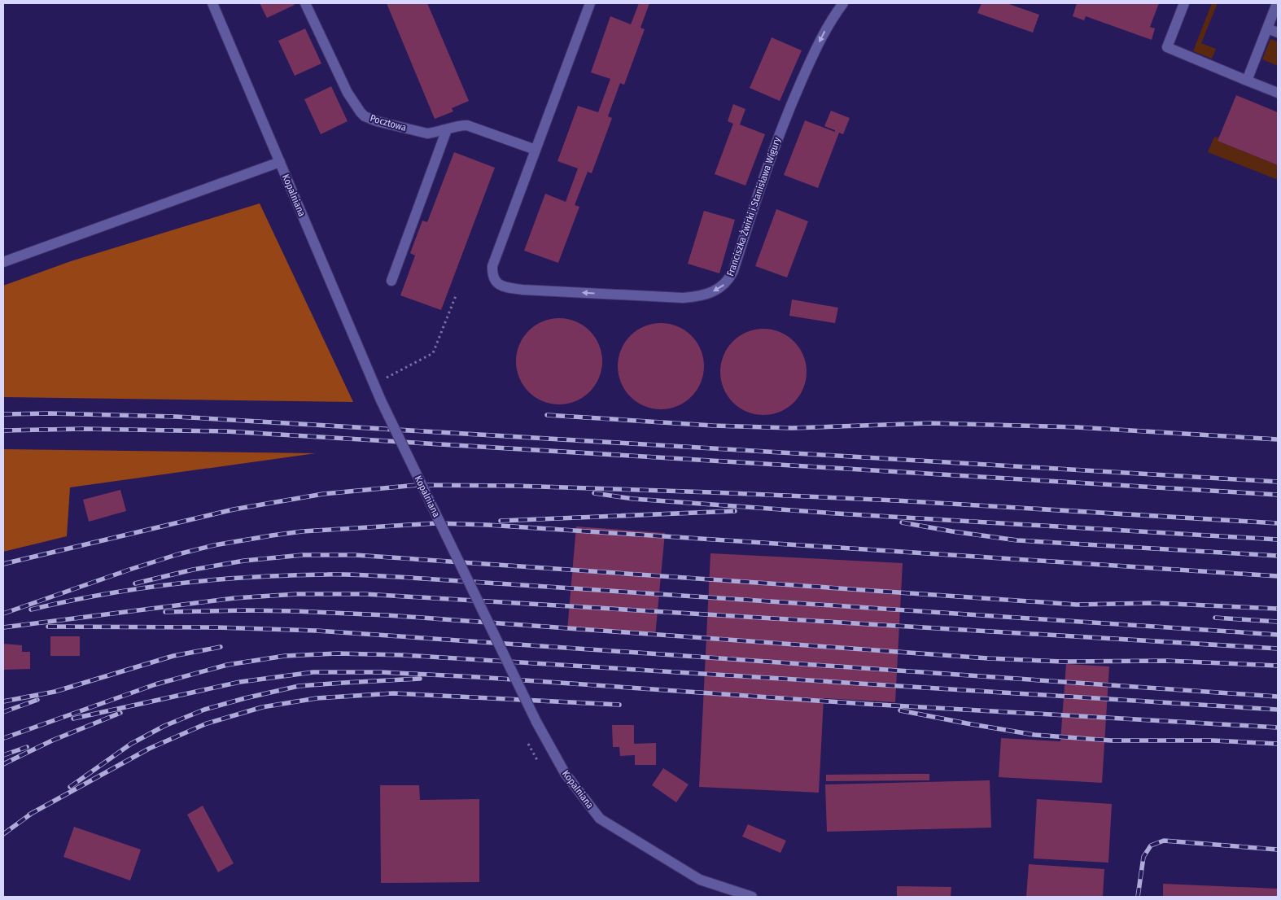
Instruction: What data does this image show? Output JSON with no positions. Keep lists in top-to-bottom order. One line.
{"streets":{"street":["Pocztowa","Kopalniana","Franciszka Żwirki i Stanisława Wigury"]},"crossings":[["Pocztowa","Franciszka Żwirki i Stanisława Wigury"]]}
